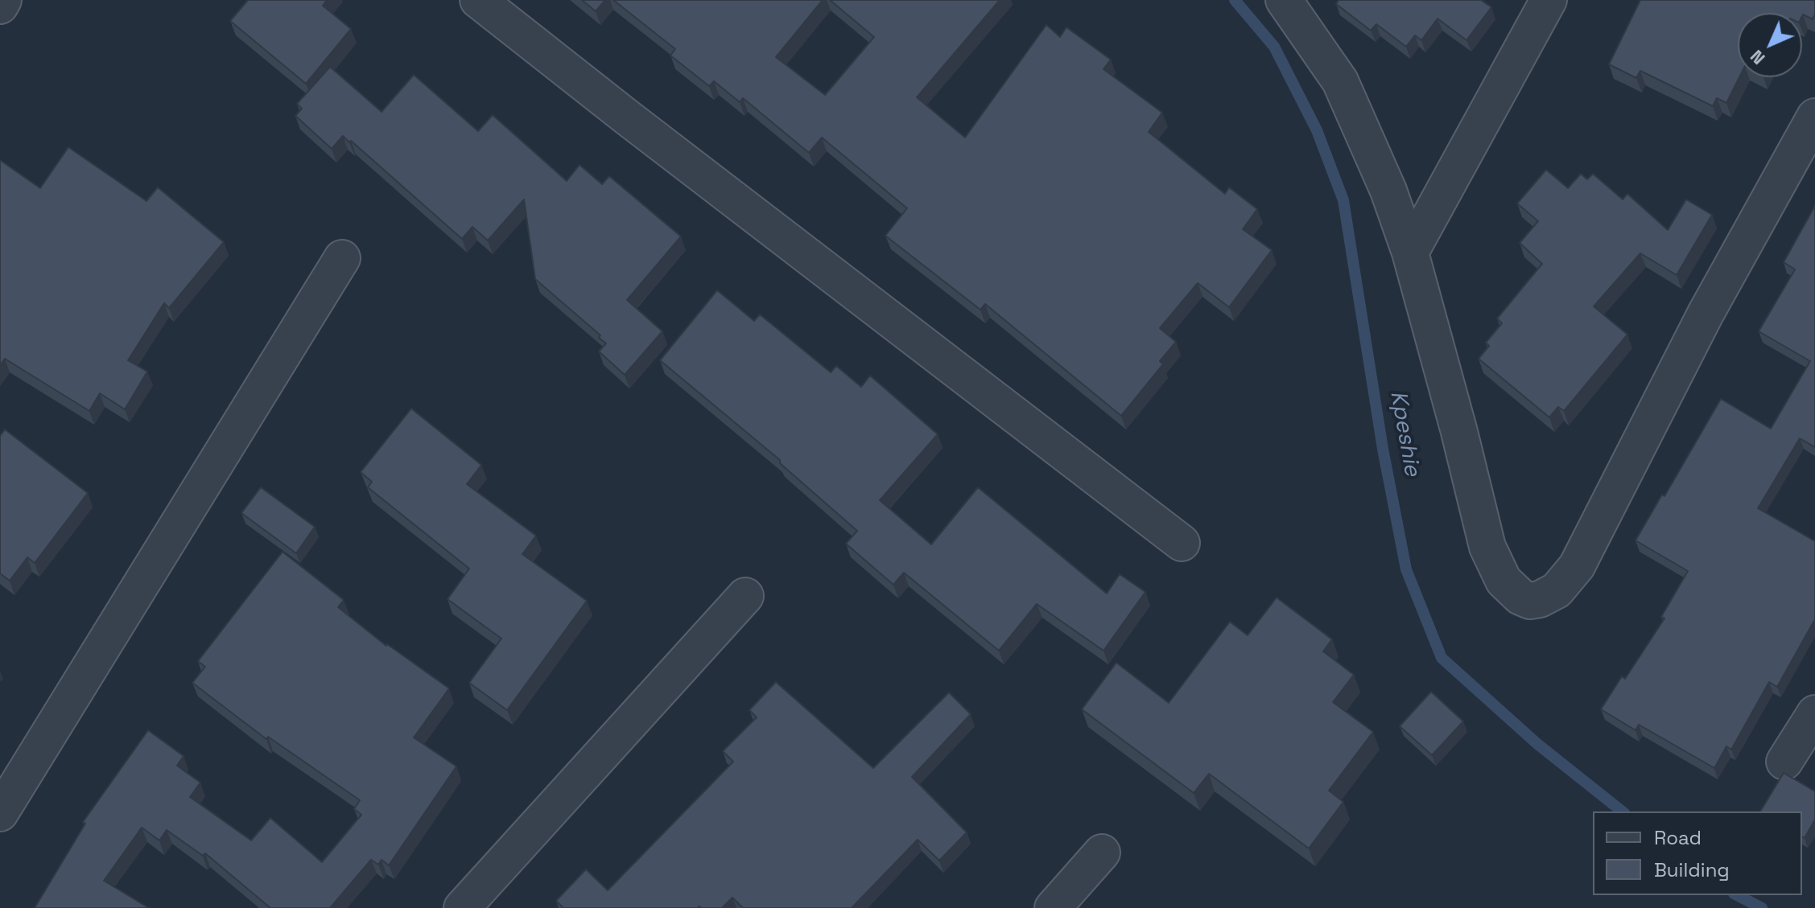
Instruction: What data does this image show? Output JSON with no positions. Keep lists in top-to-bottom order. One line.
{"water":["Kpeshie"],"legend":["Road","Building"],"north":"bottom left"}
